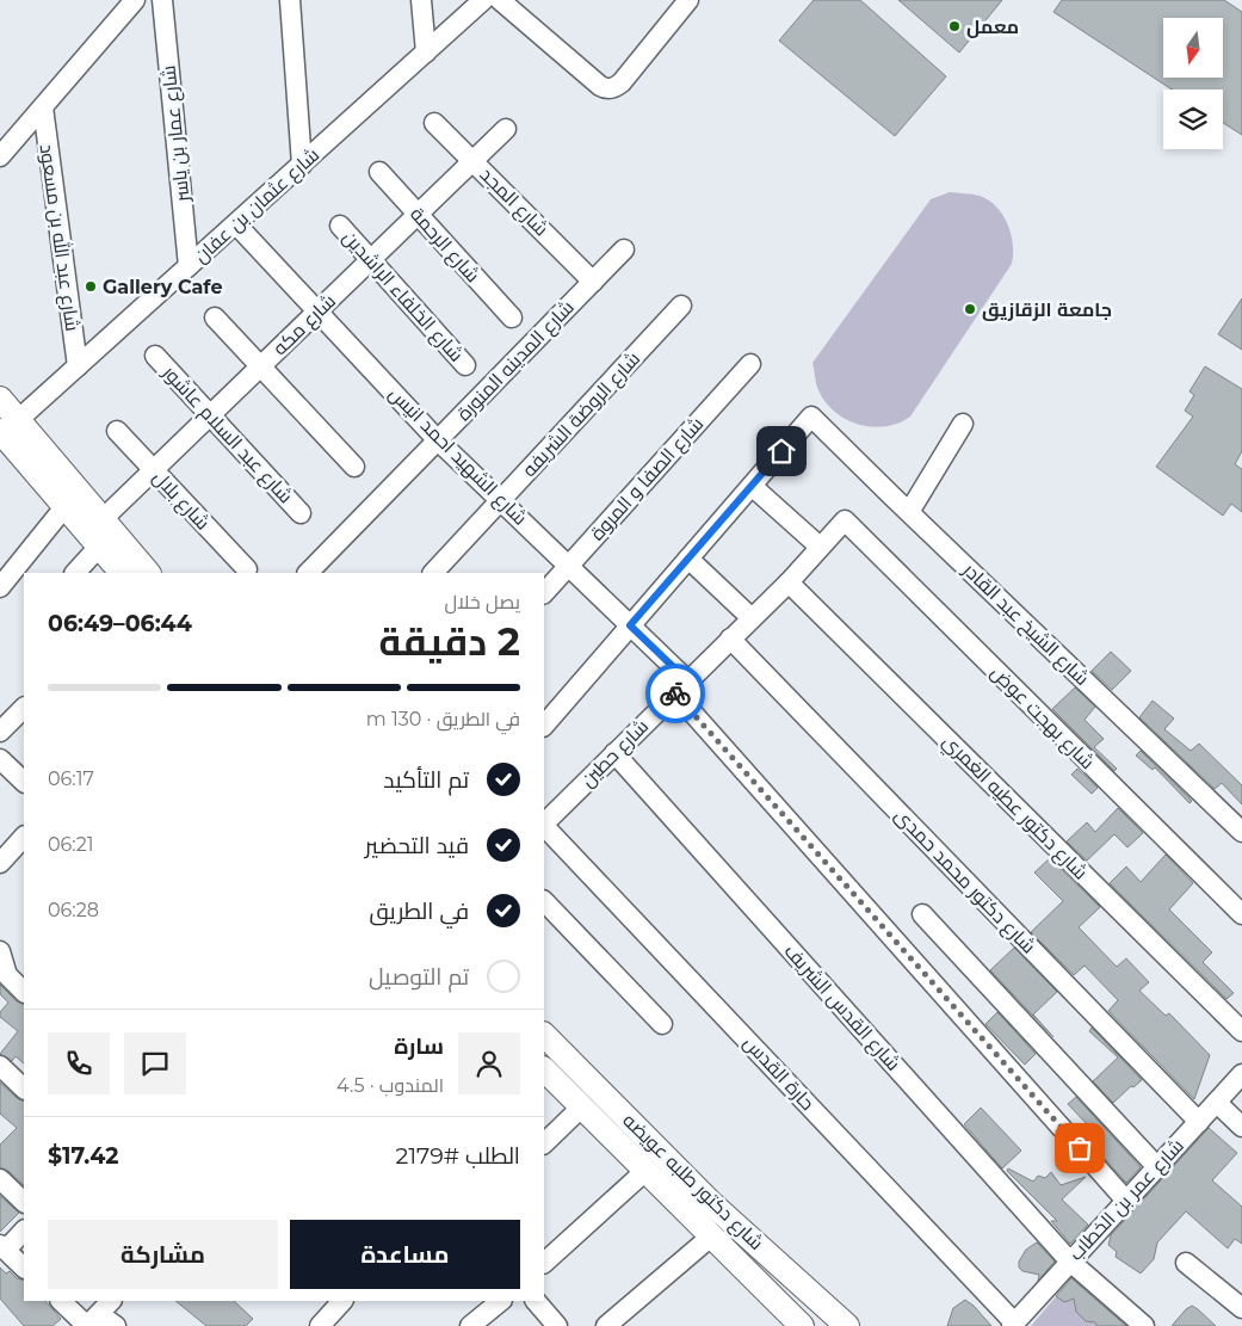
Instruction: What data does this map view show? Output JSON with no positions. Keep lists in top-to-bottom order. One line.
{"streets":{"street":["شارع عمار بن ياسر","شارع المجد","شارع عثمان بن عفان","شارع عبد الله بن مسعود","شارع الرحمة","شارع الخلفاء الراشدين","شارع مكه","شارع المدينه المنورة","شارع الروضة الشريفه","شارع عبد السلام عاشور","شارع الشهيد احمد انيس","شارع الصفا و المروة","شارع بلال","شارع الشيخ عبد القادر","شارع بهجت عوض","شارع حطين","شارع دكتور عطيه الغمري","شارع دكتور محمد حمدى","شارع القدس الشريف","حارة القدس","شارع دكتور طلبه عويضه","شارع عمر بن الخطاب"]},"crossings":[["شارع عمار بن ياسر","شارع عثمان بن عفان"],["شارع المجد","شارع مكه"],["شارع المجد","شارع المدينه المنورة"],["شارع عثمان بن عفان","شارع عبد الله بن مسعود"],["شارع عثمان بن عفان","شارع الشهيد احمد انيس"],["شارع الرحمة","شارع مكه"],["شارع الخلفاء الراشدين","شارع مكه"],["شارع مكه","شارع عبد السلام عاشور"],["شارع مكه","شارع الشهيد احمد انيس"],["شارع مكه","شارع بلال"],["شارع المدينه المنورة","شارع الشهيد احمد انيس"],["شارع الروضة الشريفه","شارع الشهيد احمد انيس"],["شارع الشهيد احمد انيس","شارع الصفا و المروة"],["شارع الشهيد احمد انيس","شارع حطين"],["شارع الشهيد احمد انيس","شارع عمر بن الخطاب"],["شارع بهجت عوض","شارع حطين"],["شارع حطين","شارع دكتور عطيه الغمري"],["شارع حطين","شارع دكتور محمد حمدى"],["شارع حطين","شارع القدس الشريف"],["شارع دكتور محمد حمدى","شارع عمر بن الخطاب"],["شارع القدس الشريف","شارع عمر بن الخطاب"],["حارة القدس","شارع عمر بن الخطاب"]],"places":["معمل","Gallery Cafe","جامعة الزقازيق"],"north":"bottom","page":{"heading":["2 دقيقة","يصل خلال","06:44–06:49"],"panel":["سارة","المندوب · 4.5","الطلب #2179","$17.42"],"bar":"في الطريق · 130 m","list":[["تم التأكيد","06:17"],["قيد التحضير","06:21"],["في الطريق","06:28"],"تم التوصيل"],"buttons":["مساعدة","مشاركة"]}}
